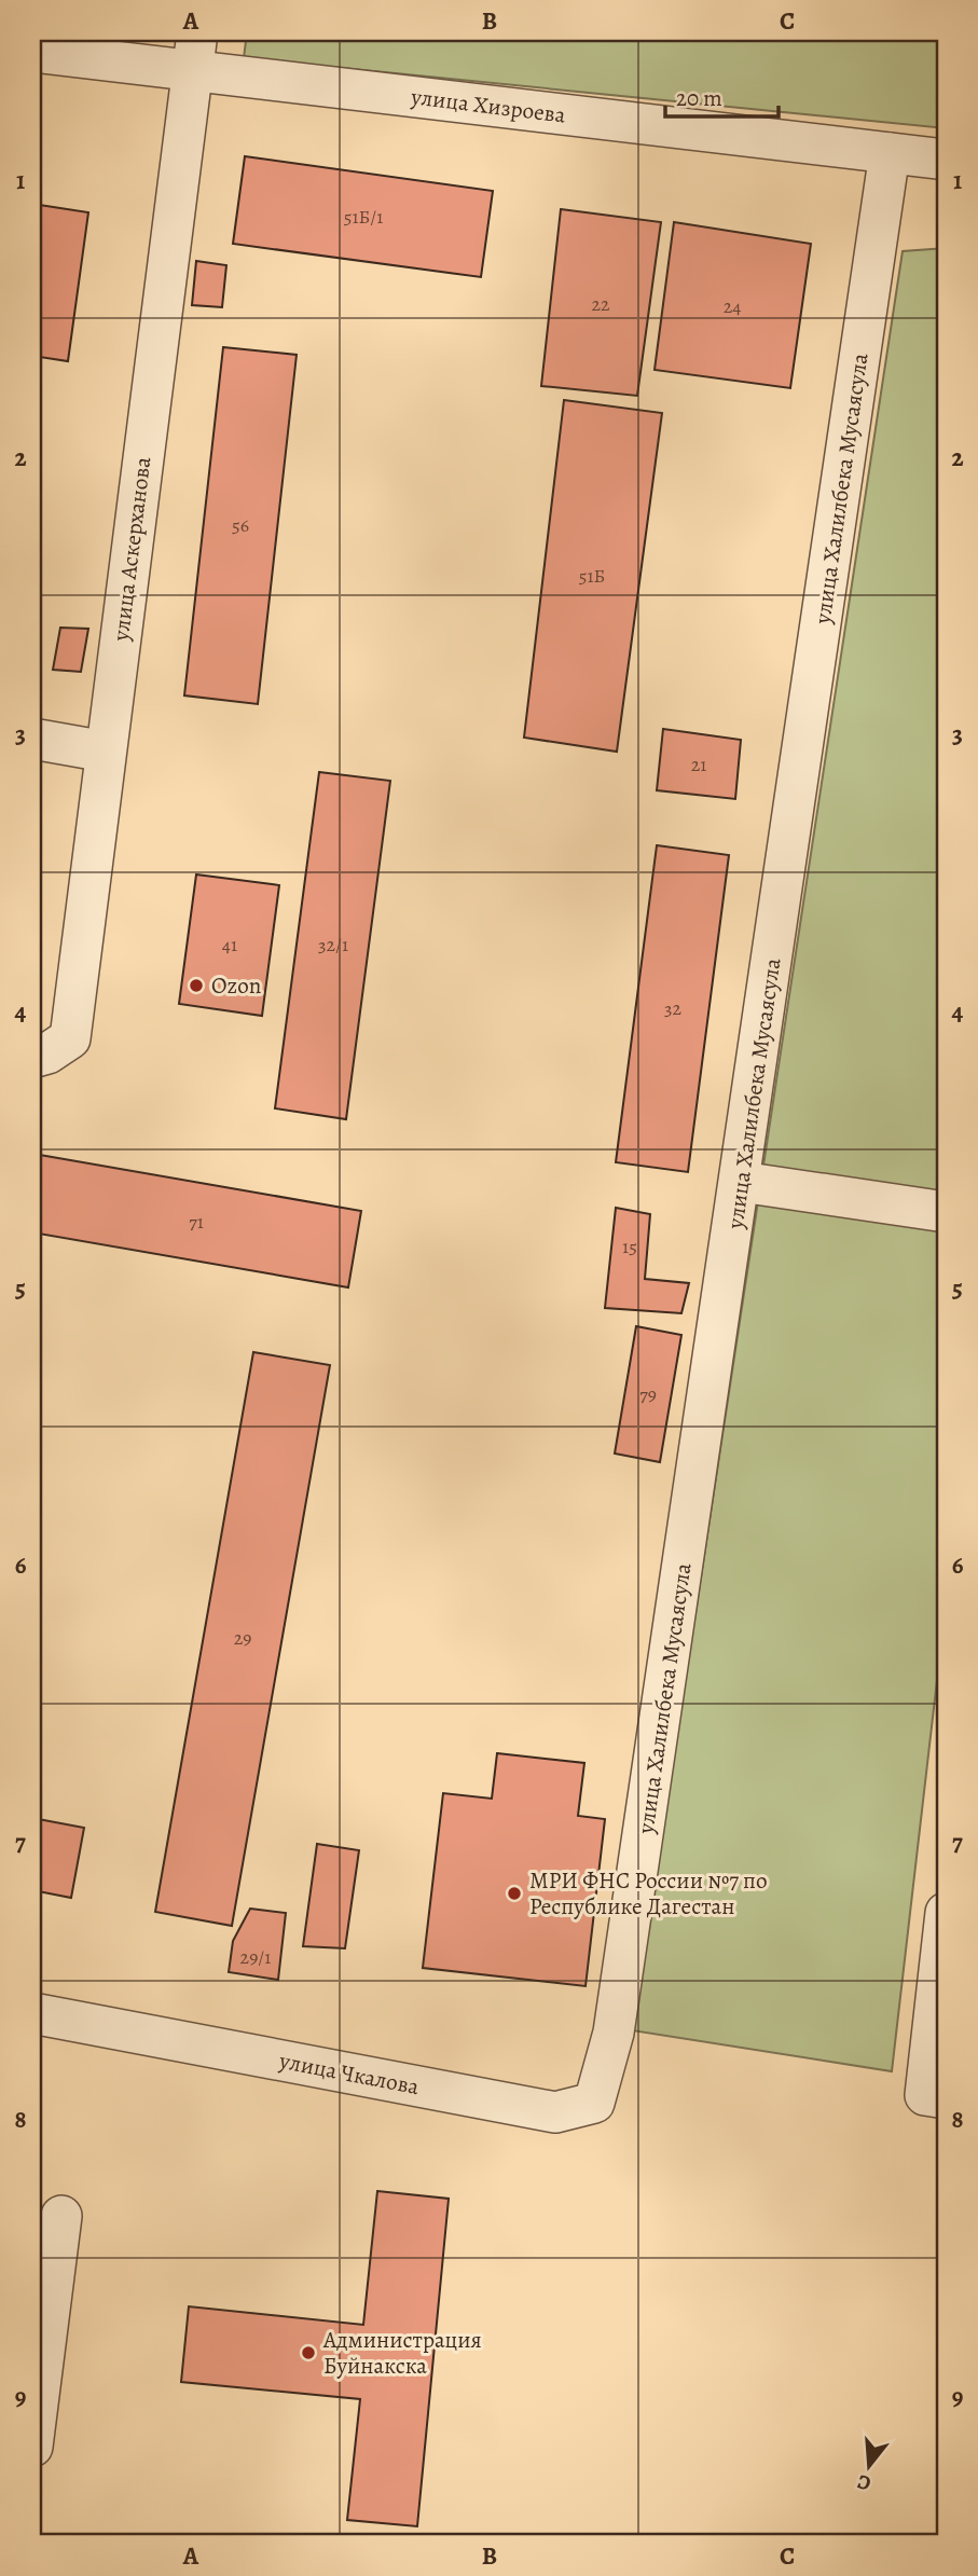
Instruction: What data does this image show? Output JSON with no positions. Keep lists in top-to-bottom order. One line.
{"streets":{"street":["улица Хизроева","улица Халилбека Мусаясула","улица Аскерханова","улица Чкалова"]},"crossings":[["улица Хизроева","улица Халилбека Мусаясула"],["улица Хизроева","улица Аскерханова"],["улица Халилбека Мусаясула","улица Чкалова"]],"places":["Ozon","МРИ ФНС России №7 по Республике Дагестан","Администрация Буйнакска"],"house_numbers":["51Б/1","22","24","56","51Б","21","41","32/1","32","71","15","79","29","29/1"],"scale_bar":"20 m","north":"bottom","grid":{"columns":["A","B","C"],"rows":["1","2","3","4","5","6","7","8","9"]}}
